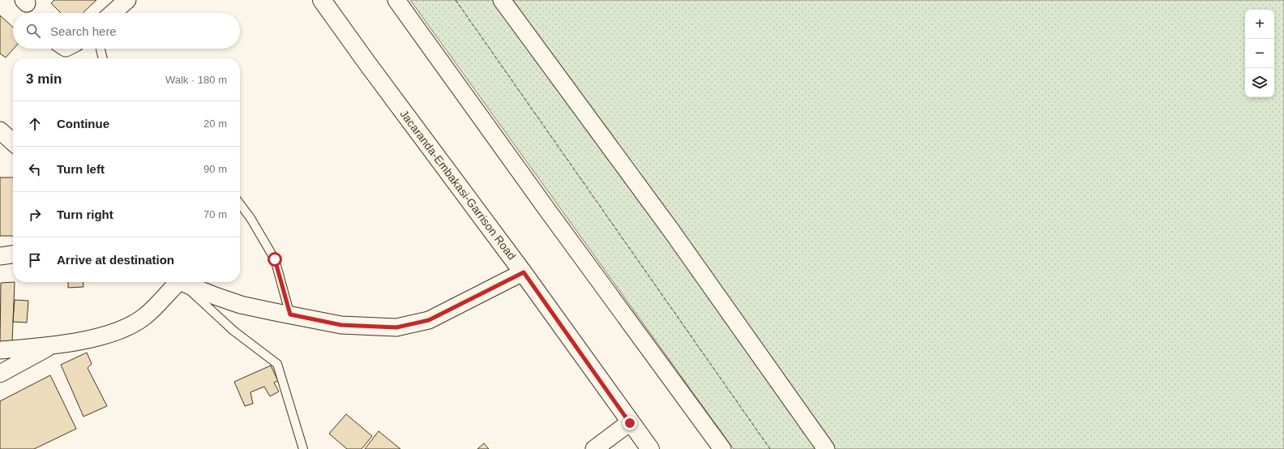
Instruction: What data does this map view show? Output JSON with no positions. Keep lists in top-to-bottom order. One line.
{"streets":{"street":["Jacaranda-Embakasi-Garrison Road"]},"page":{"map_buttons":["+","−"],"search":"Search here","heading":["3 min","Walk · 180 m"],"list":[["Continue","20 m"],["Turn left","90 m"],["Turn right","70 m"],"Arrive at destination"]}}
